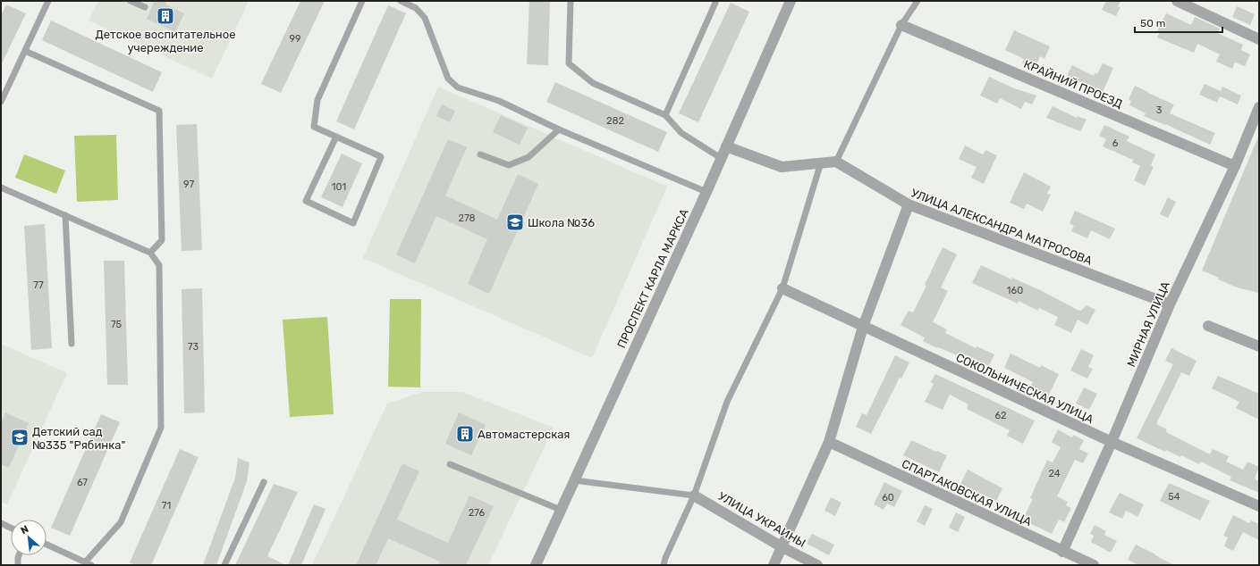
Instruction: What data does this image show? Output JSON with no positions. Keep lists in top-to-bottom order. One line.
{"streets":{"street":["КРАЙНИЙ ПРОЕЗД","УЛИЦА АЛЕКСАНДРА МАТРОСОВА","ПРОСПЕКТ КАРЛА МАРКСА","МИРНАЯ УЛИЦА","СОКОЛЬНИЧЕСКАЯ УЛИЦА","СПАРТАКОВСКАЯ УЛИЦА","УЛИЦА УКРАИНЫ"]},"crossings":[["КРАЙНИЙ ПРОЕЗД","МИРНАЯ УЛИЦА"],["УЛИЦА АЛЕКСАНДРА МАТРОСОВА","МИРНАЯ УЛИЦА"],["МИРНАЯ УЛИЦА","СОКОЛЬНИЧЕСКАЯ УЛИЦА"],["МИРНАЯ УЛИЦА","СПАРТАКОВСКАЯ УЛИЦА"]],"places":{"building":["Детское воспитательное учереждение","Автомастерская"],"school or university":["Школа №36","Детский сад №335 \"Рябинка\""]},"house_numbers":["99","3","282","6","97","101","278","77","160","75","73","62","24","67","54","60","71","276"],"scale_bar":"50 m","north":"top left"}
